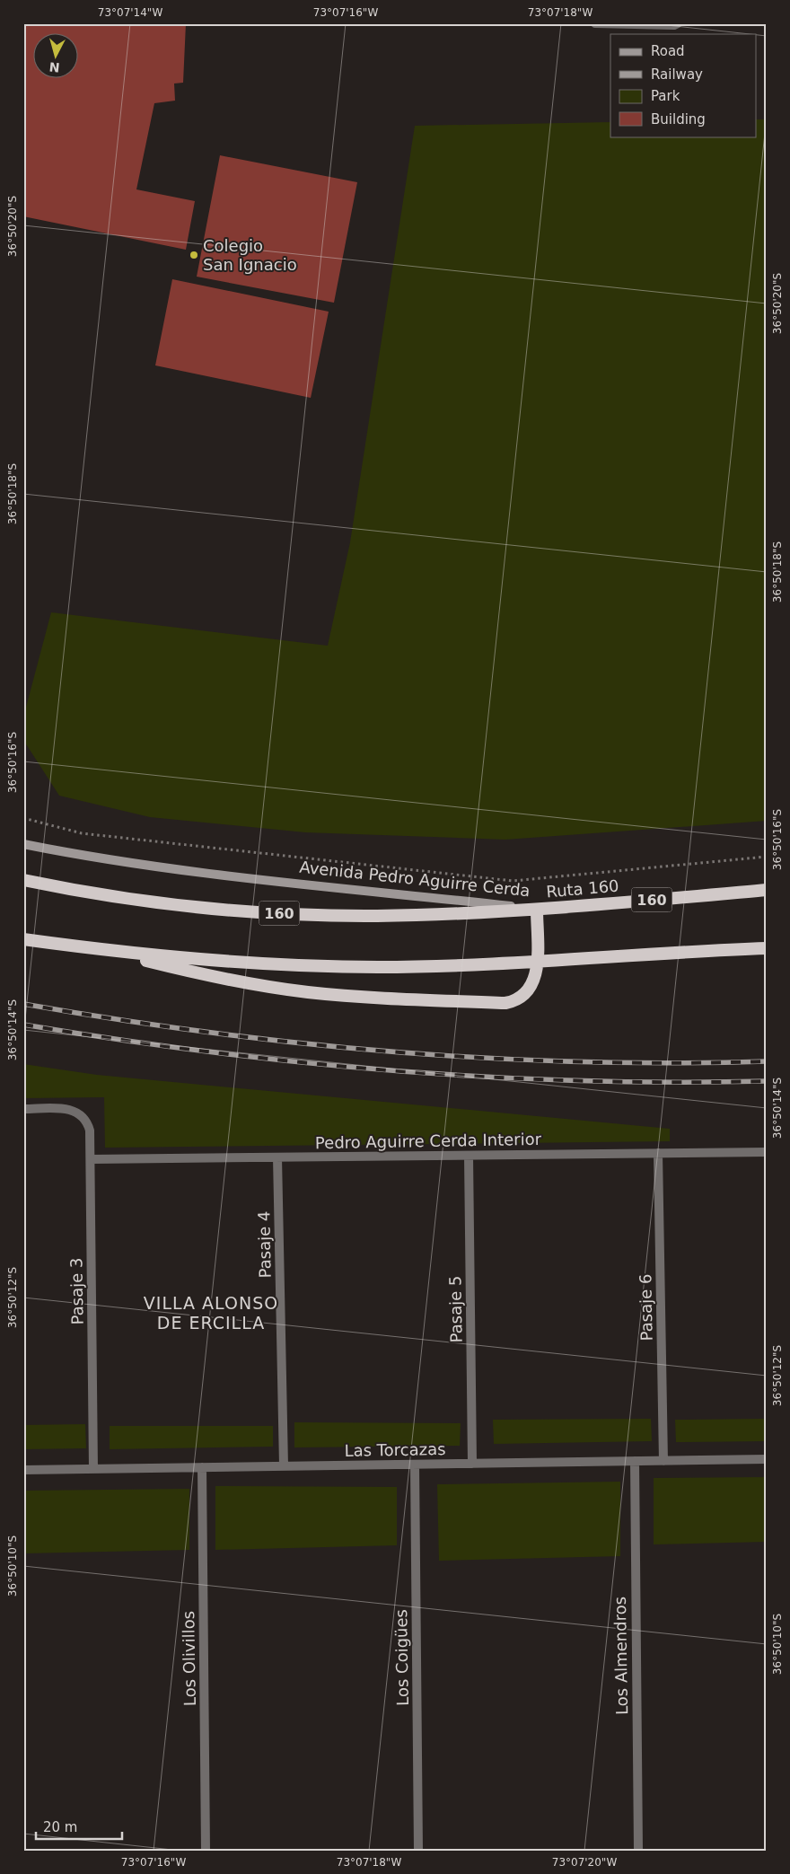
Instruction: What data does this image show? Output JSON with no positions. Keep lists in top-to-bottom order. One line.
{"streets":{"highway":["Avenida Pedro Aguirre Cerda","Ruta 160","160"],"street":["Pedro Aguirre Cerda Interior","Pasaje 4","Pasaje 3","Pasaje 6","Pasaje 5","Las Torcazas","Los Almendros","Los Coigües","Los Olivillos"]},"crossings":[["Avenida Pedro Aguirre Cerda","Ruta 160"],["Pedro Aguirre Cerda Interior","Pasaje 4"],["Pedro Aguirre Cerda Interior","Pasaje 3"],["Pedro Aguirre Cerda Interior","Pasaje 6"],["Pedro Aguirre Cerda Interior","Pasaje 5"],["Pasaje 4","Las Torcazas"],["Pasaje 3","Las Torcazas"],["Pasaje 6","Las Torcazas"],["Pasaje 5","Las Torcazas"],["Las Torcazas","Los Almendros"],["Las Torcazas","Los Coigües"],["Las Torcazas","Los Olivillos"]],"districts":["VILLA ALONSO DE ERCILLA"],"places":["Colegio San Ignacio"],"legend":["Road","Railway","Park","Building"],"scale_bar":"20 m","north":"bottom","coordinates":["73°07'14\"W","73°07'16\"W","73°07'18\"W","36°50'20\"S","36°50'18\"S","36°50'16\"S","36°50'14\"S","36°50'12\"S","36°50'10\"S","73°07'20\"W"]}
